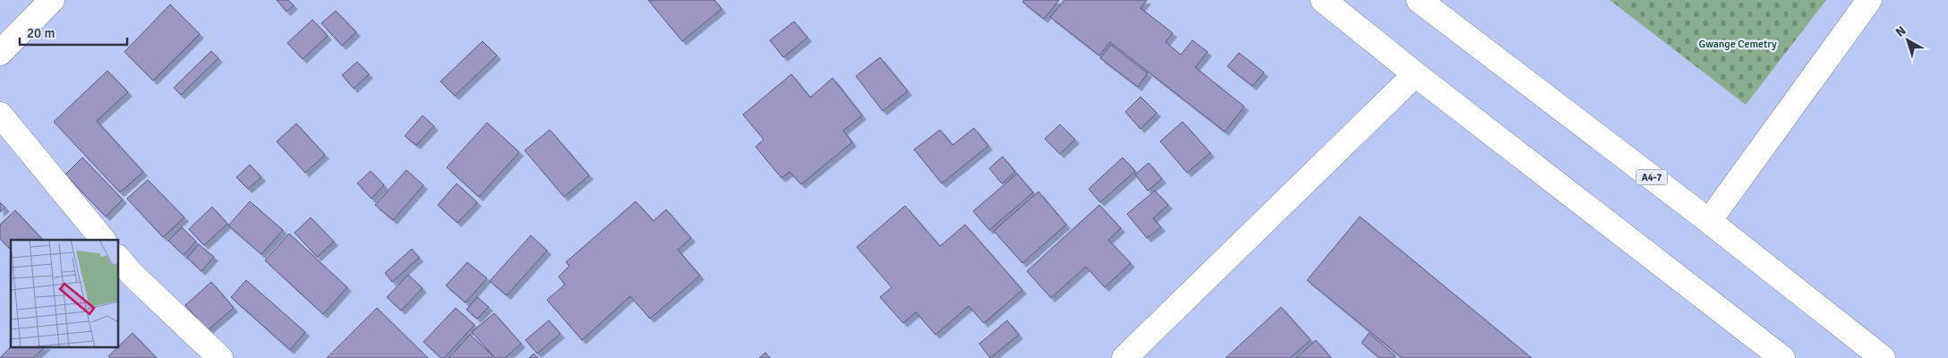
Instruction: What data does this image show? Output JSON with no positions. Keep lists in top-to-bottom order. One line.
{"streets":{"main road":["A4-7"]},"parks":["Gwange Cemetry"],"scale_bar":"20 m","north":"top left"}
